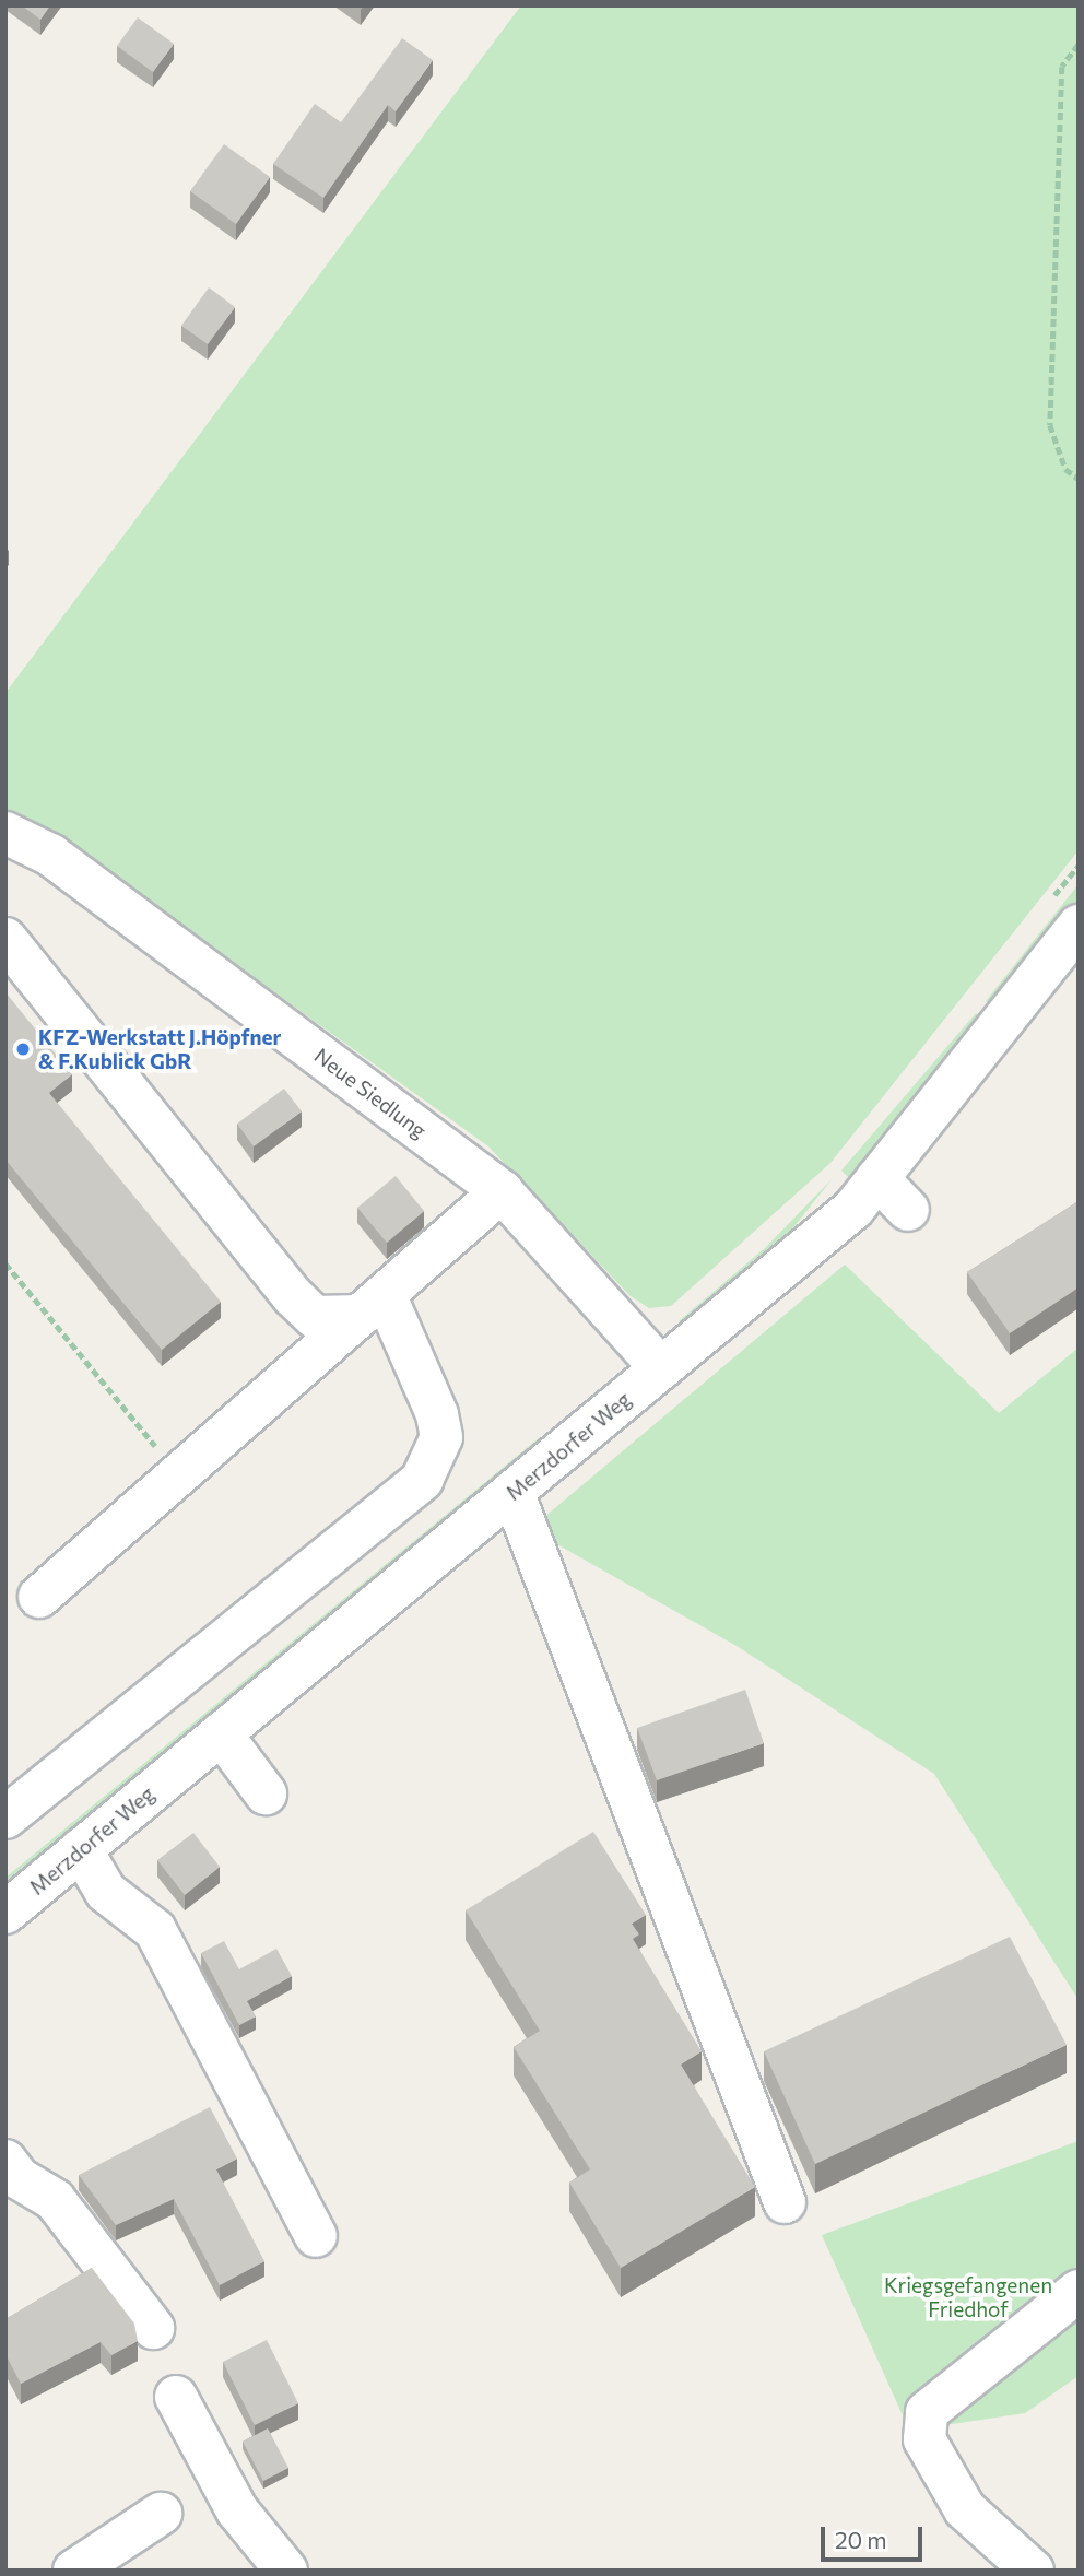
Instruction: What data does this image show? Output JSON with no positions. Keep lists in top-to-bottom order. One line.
{"streets":{"street":["Neue Siedlung","Merzdorfer Weg"]},"crossings":[["Neue Siedlung","Merzdorfer Weg"]],"parks":["Kriegsgefangenen Friedhof"],"places":["KFZ-Werkstatt J.Höpfner & F.Kublick GbR"],"scale_bar":"20 m"}
